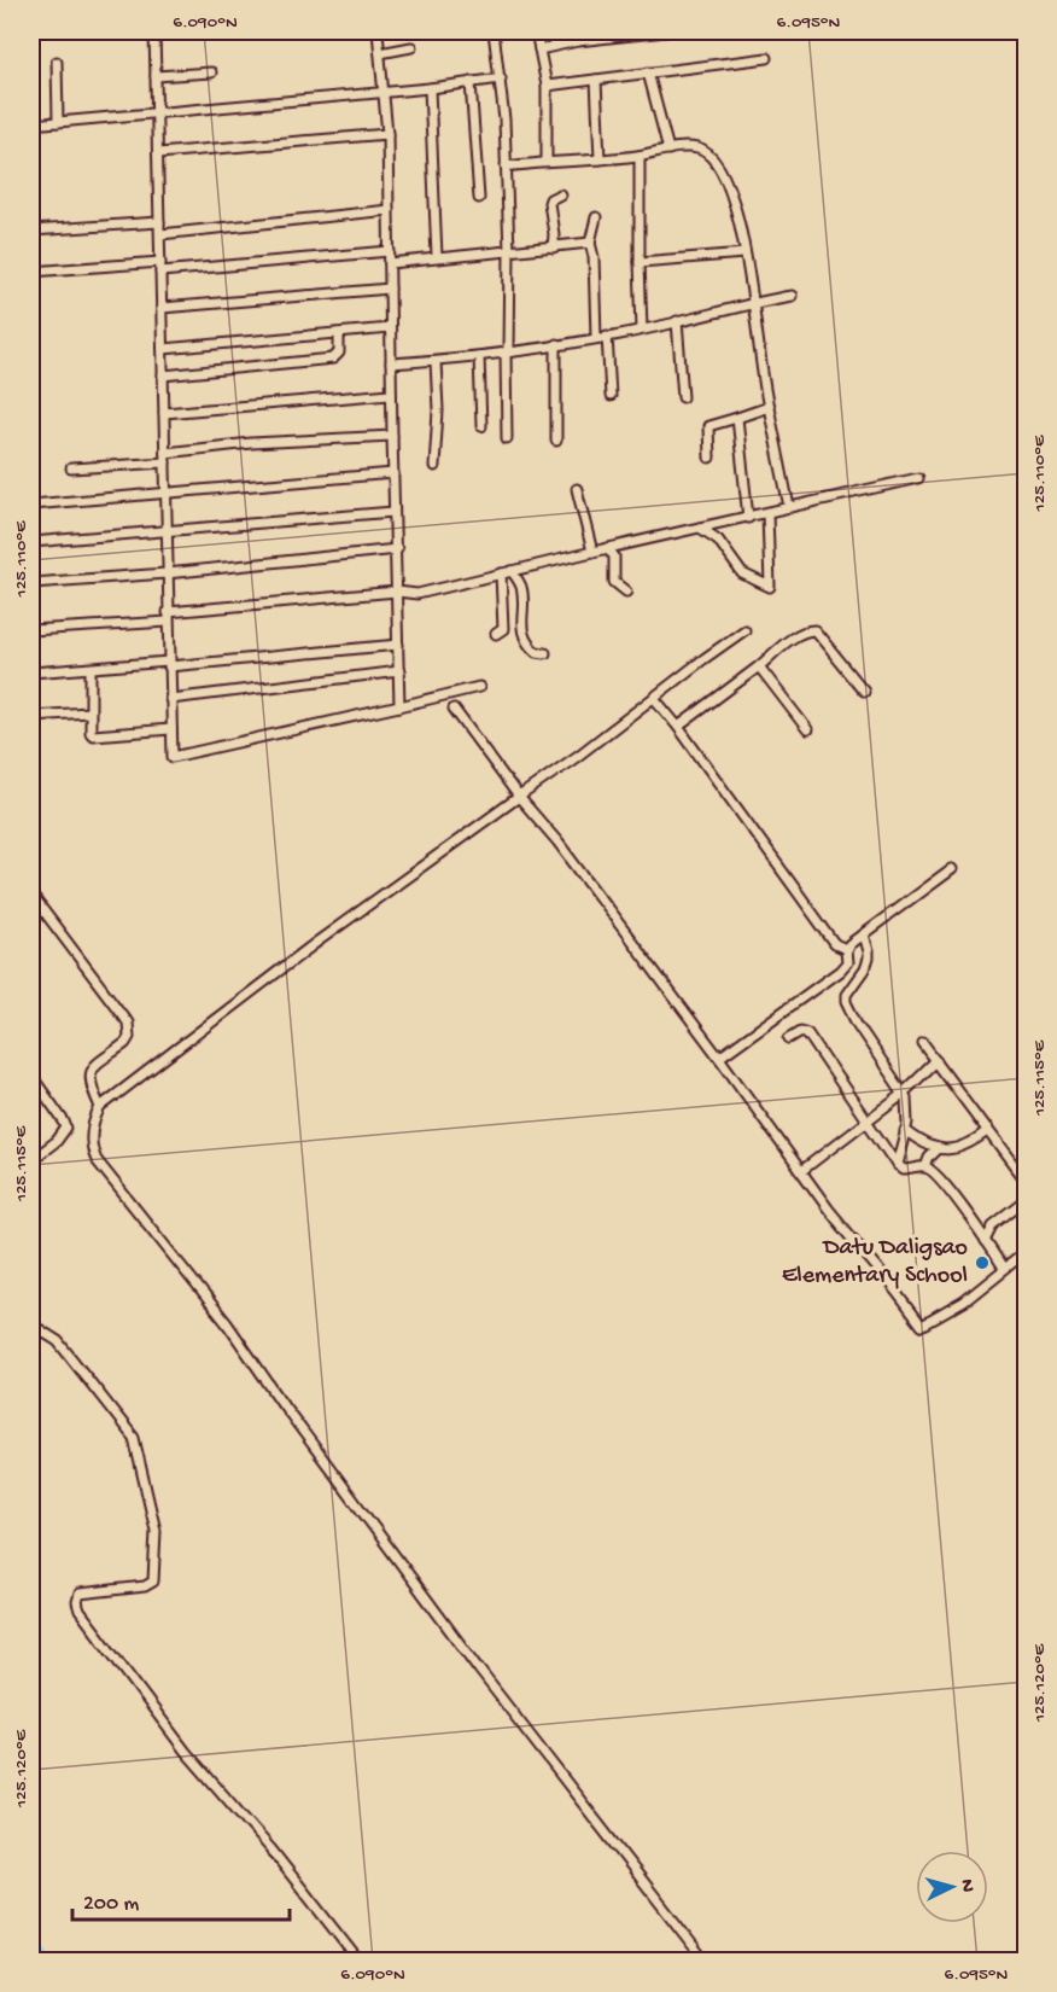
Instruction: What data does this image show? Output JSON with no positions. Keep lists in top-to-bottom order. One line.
{"places":["Datu Daligsao Elementary School"],"scale_bar":"200 m","north":"right","coordinates":["6.090°N","6.095°N","125.110°E","125.115°E","125.120°E"]}
